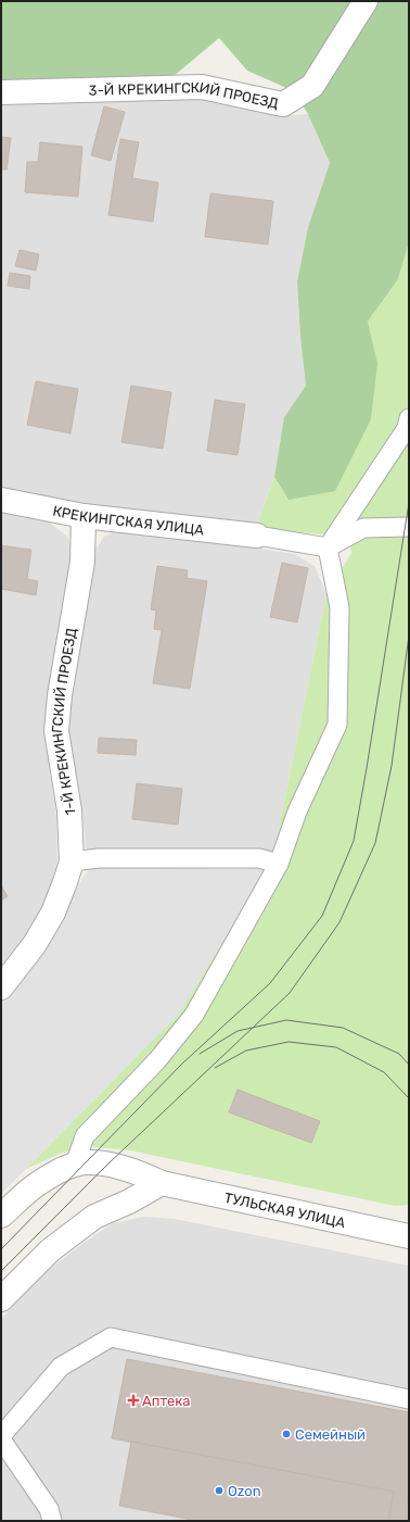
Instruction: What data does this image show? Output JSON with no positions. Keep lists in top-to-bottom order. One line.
{"streets":{"street":["3-Й КРЕКИНГСКИЙ ПРОЕЗД","КРЕКИНГСКАЯ УЛИЦА","1-Й КРЕКИНГСКИЙ ПРОЕЗД","ТУЛЬСКАЯ УЛИЦА"]},"crossings":[["КРЕКИНГСКАЯ УЛИЦА","1-Й КРЕКИНГСКИЙ ПРОЕЗД"]],"places":{"health":["Аптека"],"other":["Семейный","Ozon"]}}
